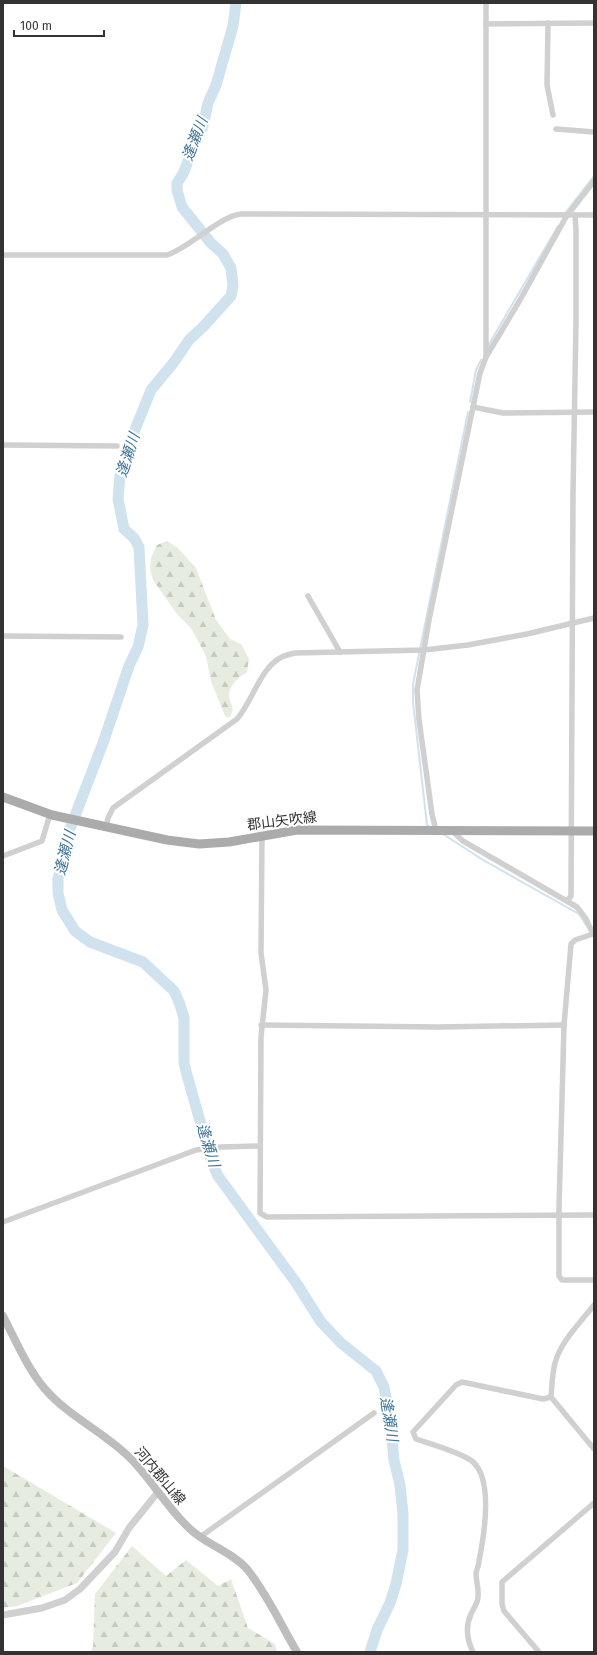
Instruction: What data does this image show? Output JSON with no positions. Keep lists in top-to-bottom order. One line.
{"streets":{"main road":["郡山矢吹線","河内郡山線"]},"water":["逢瀬川"],"scale_bar":"100 m"}
